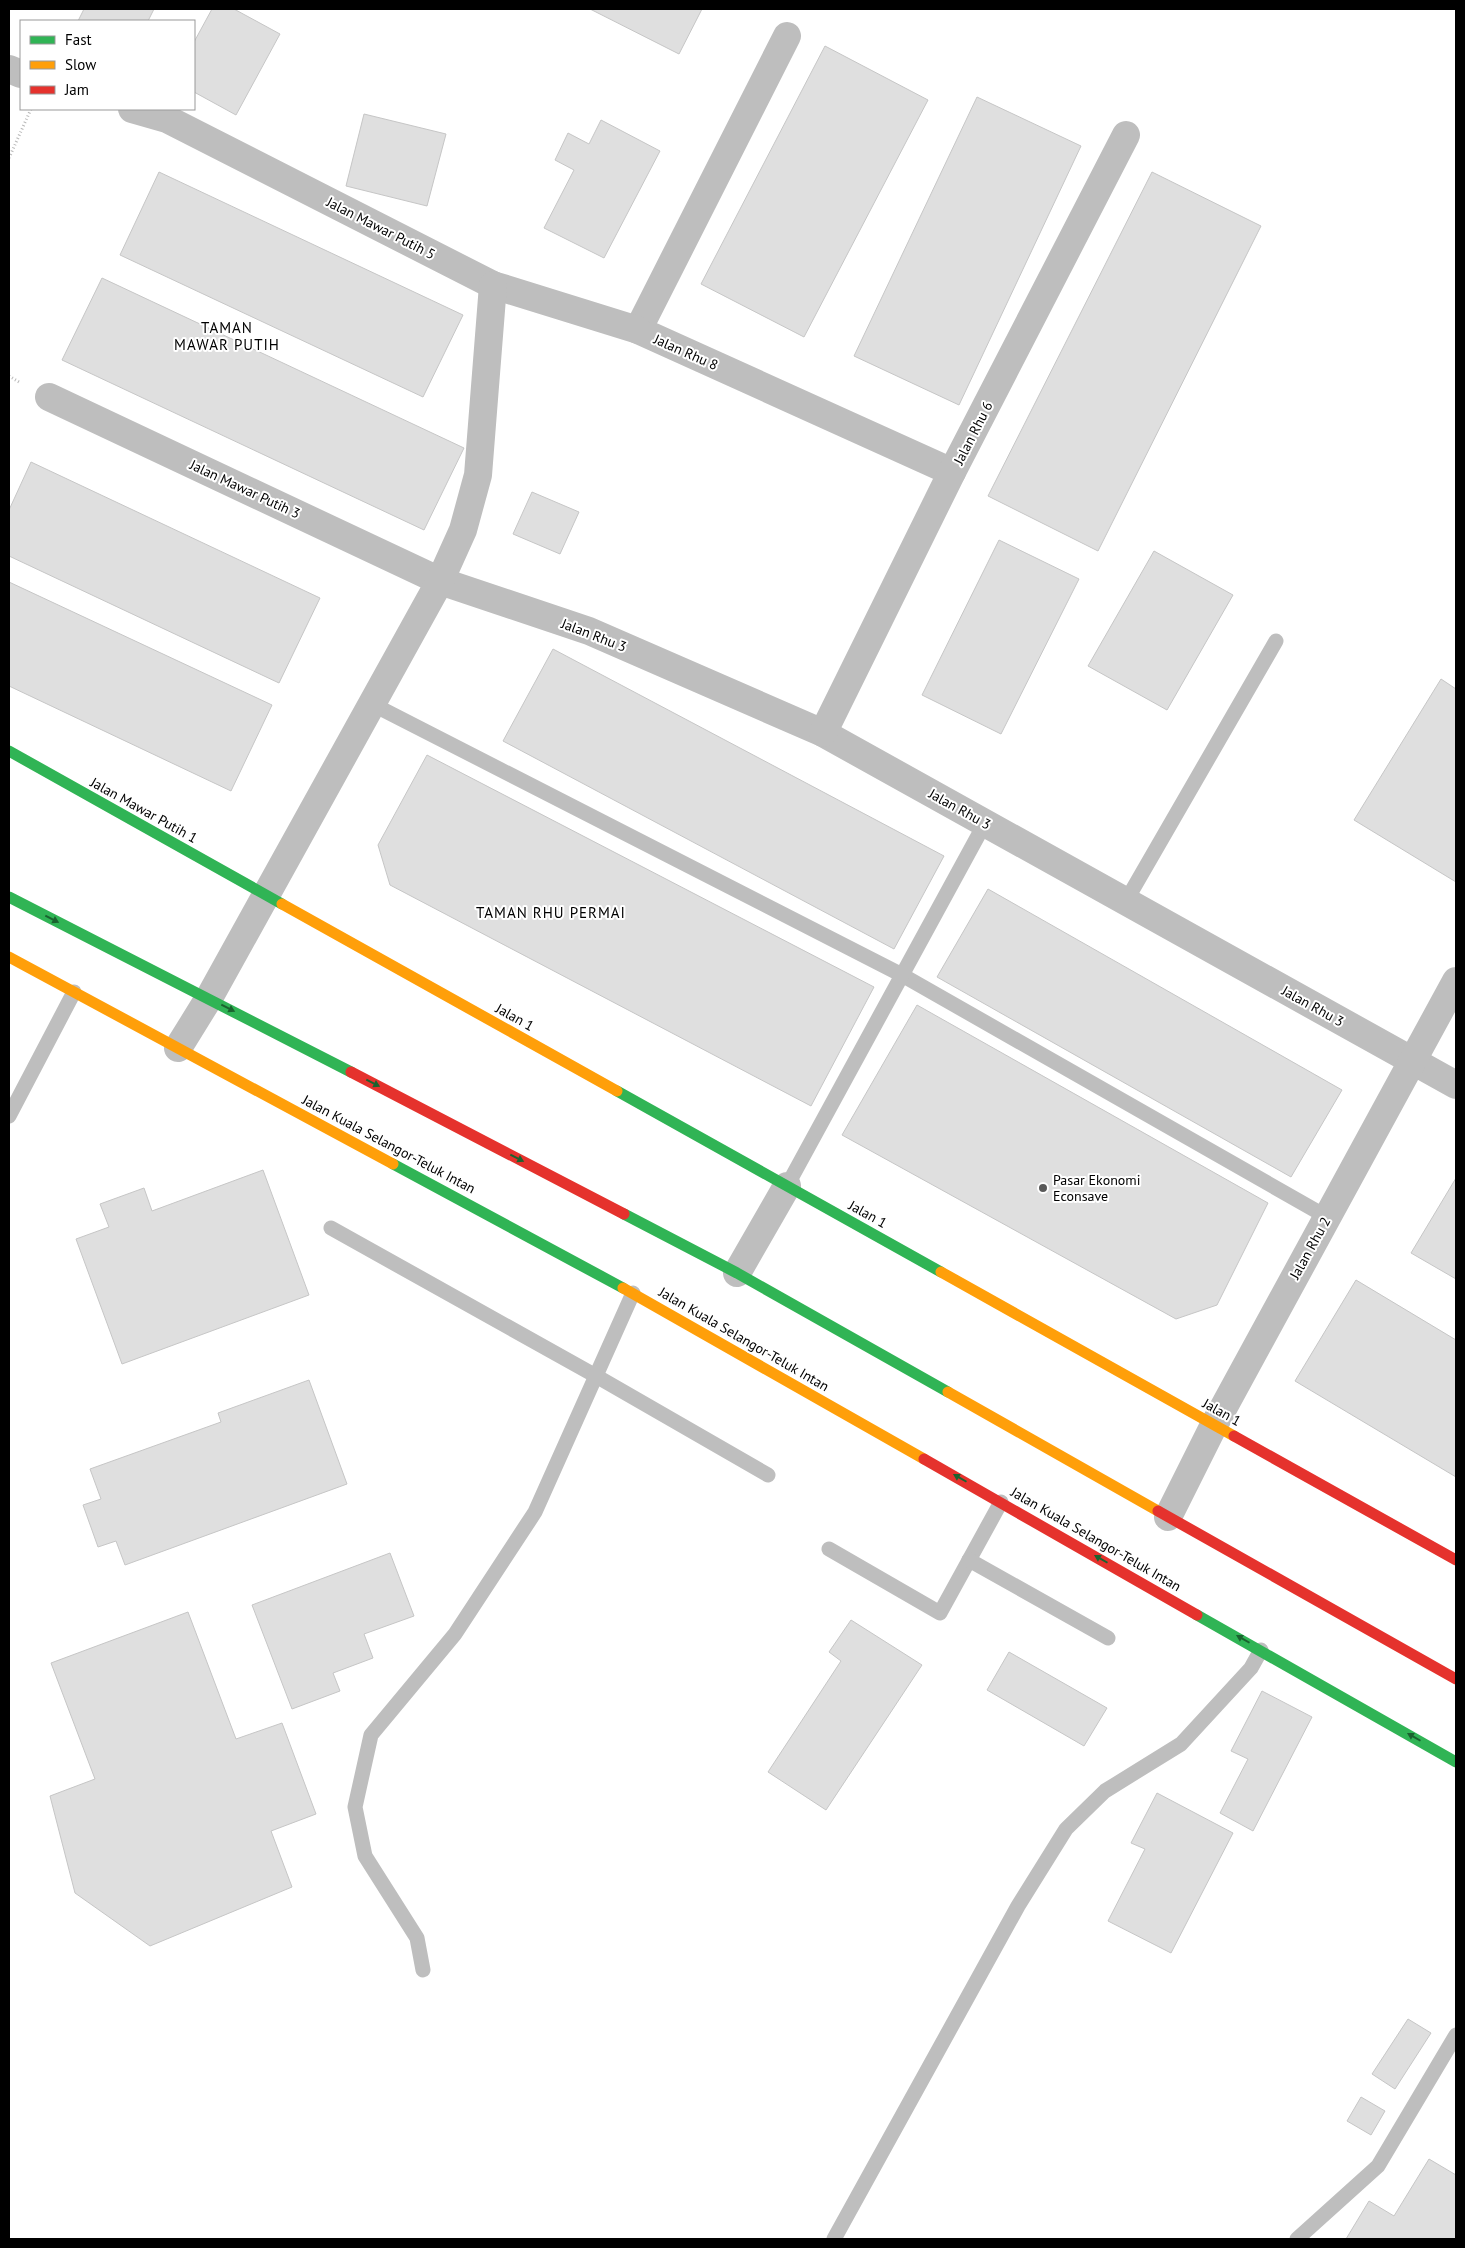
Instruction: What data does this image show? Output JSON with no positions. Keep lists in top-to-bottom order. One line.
{"streets":{"main road":["Jalan Mawar Putih 1","Jalan 1","Jalan Kuala Selangor-Teluk Intan"],"street":["Jalan Mawar Putih 5","Jalan Rhu 8","Jalan Rhu 6","Jalan Mawar Putih 3","Jalan Rhu 3","Jalan Rhu 2"]},"crossings":[["Jalan Mawar Putih 5","Jalan Rhu 8"],["Jalan Rhu 8","Jalan Rhu 6"],["Jalan Rhu 6","Jalan Rhu 3"],["Jalan Mawar Putih 3","Jalan Rhu 3"],["Jalan Rhu 3","Jalan Rhu 2"],["Jalan Mawar Putih 1","Jalan 1"],["Jalan 1","Jalan Rhu 2"]],"districts":["TAMAN MAWAR PUTIH","TAMAN RHU PERMAI"],"places":["Pasar Ekonomi Econsave"],"legend":["Fast","Slow","Jam"]}
